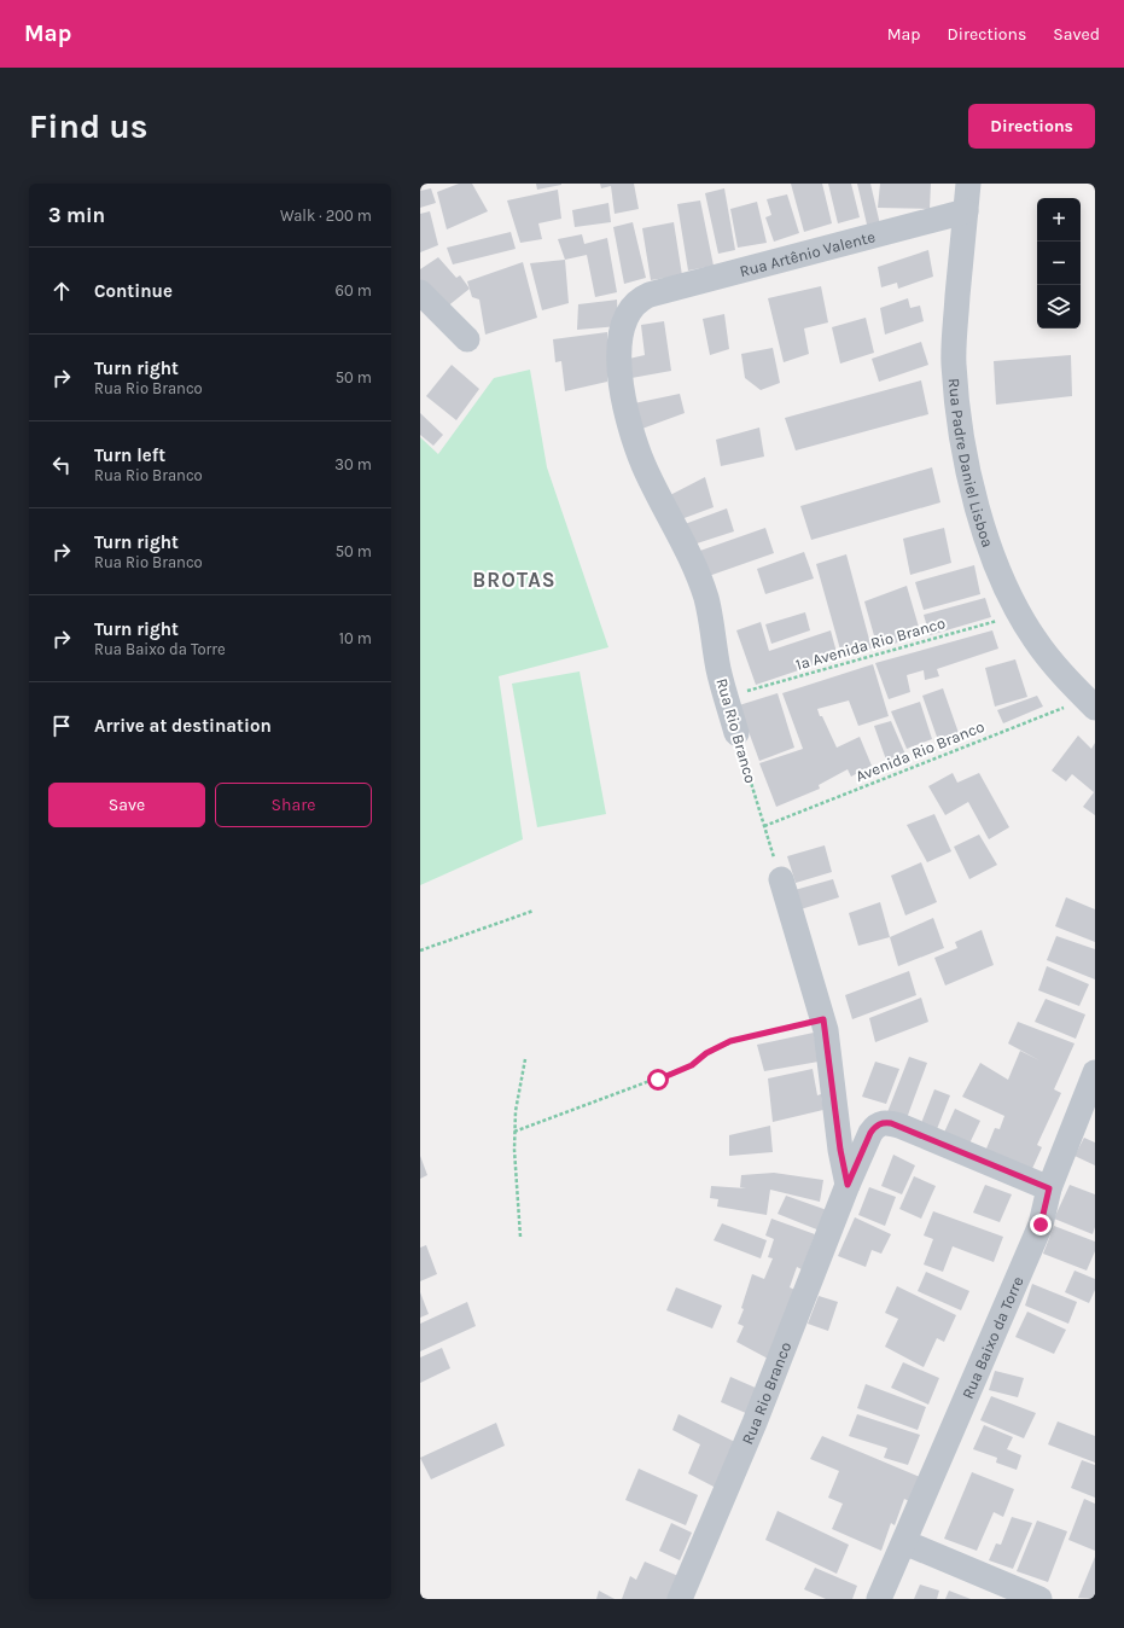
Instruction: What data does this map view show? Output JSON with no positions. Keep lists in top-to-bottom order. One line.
{"streets":{"street":["Rua Artênio Valente","Rua Padre Daniel Lisboa","Rua Rio Branco","Rua Baixo da Torre"],"path":["1ª Avenida Rio Branco","Avenida Rio Branco"]},"crossings":[["Rua Artênio Valente","Rua Padre Daniel Lisboa"],["Rua Artênio Valente","Rua Rio Branco"],["Rua Padre Daniel Lisboa","1ª Avenida Rio Branco"],["Rua Padre Daniel Lisboa","Avenida Rio Branco"],["1ª Avenida Rio Branco","Rua Rio Branco"],["Rua Rio Branco","Avenida Rio Branco"],["Rua Rio Branco","Rua Baixo da Torre"]],"districts":["BROTAS"],"page":{"header":"Map","nav":["Map","Directions","Saved"],"buttons":["Directions",["Save","Share"]],"title":"Find us","heading":["3 min","Walk · 200 m"],"map_buttons":["+","−"],"list":[["Continue","60 m"],["Turn right","Rua Rio Branco","50 m"],["Turn left","Rua Rio Branco","30 m"],["Turn right","Rua Rio Branco","50 m"],["Turn right","Rua Baixo da Torre","10 m"],"Arrive at destination"]}}
